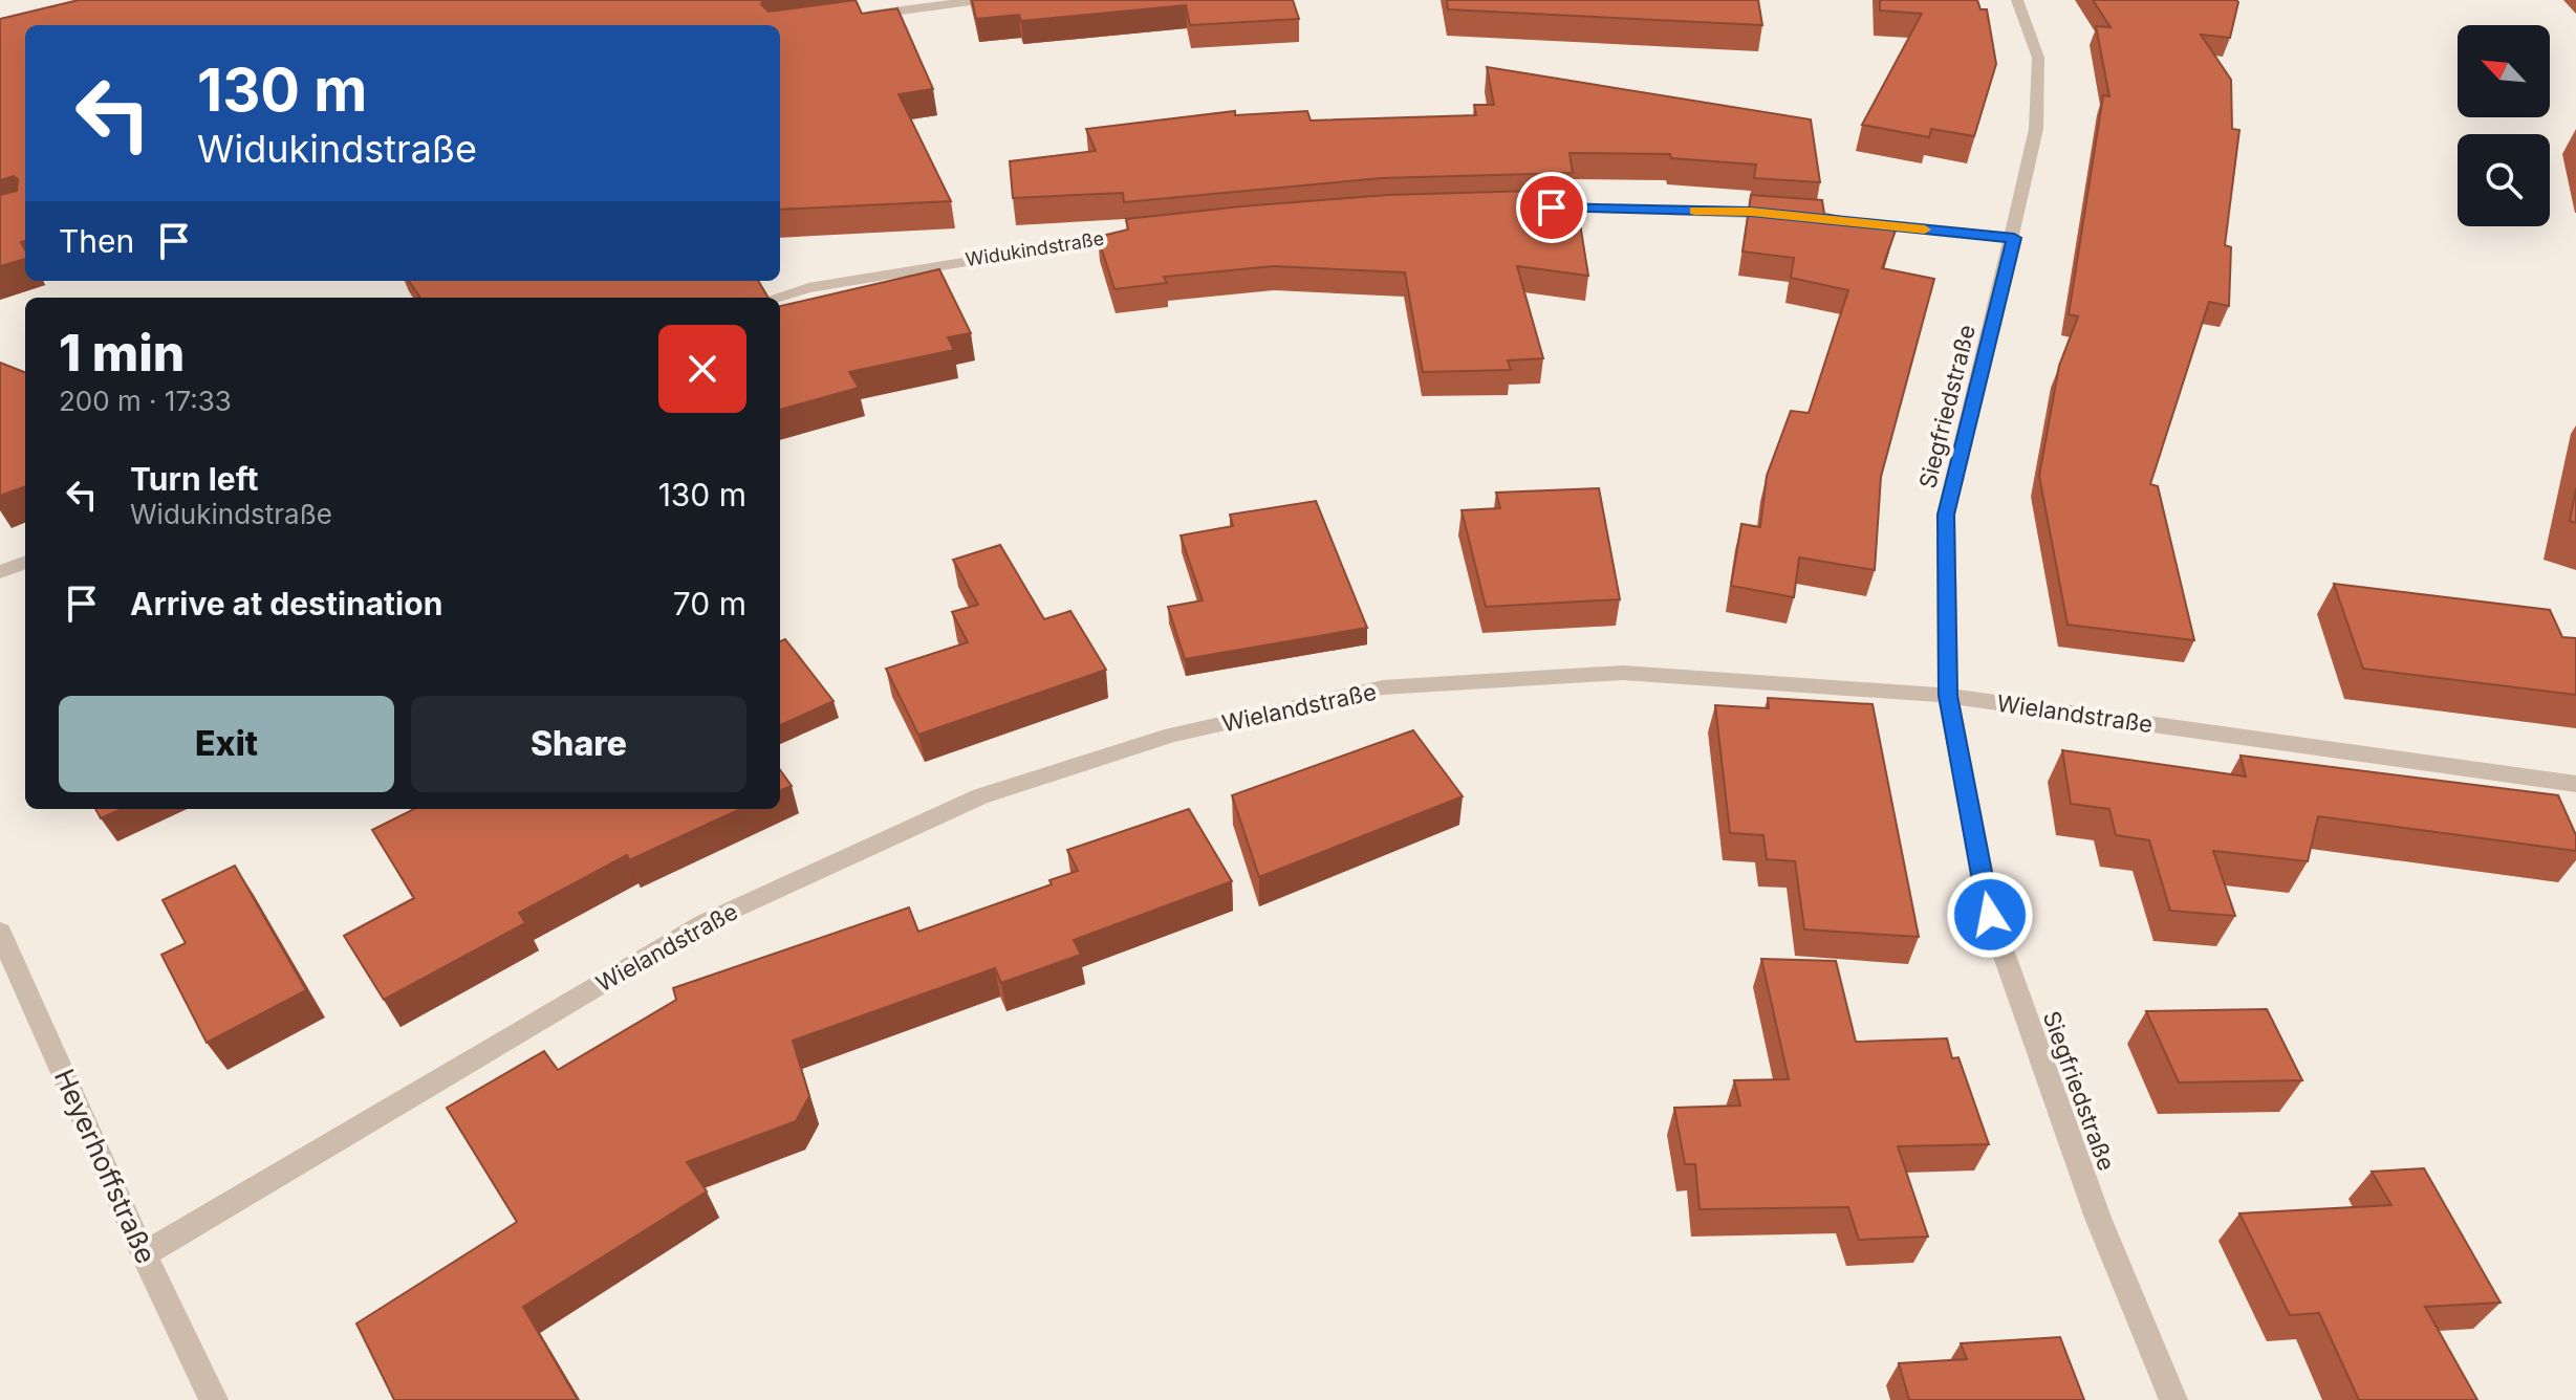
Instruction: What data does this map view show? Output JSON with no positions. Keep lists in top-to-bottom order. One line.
{"streets":{"street":["Widukindstraße","Siegfriedstraße","Wielandstraße","Heyerhoffstraße"]},"crossings":[["Siegfriedstraße","Wielandstraße"],["Wielandstraße","Heyerhoffstraße"]],"north":"top left","page":{"turn":["130 m","Widukindstraße"],"then":"Then","heading":["1 min","200 m · 17:33"],"list":[{"name":"Turn left","note":"Widukindstraße","value":"130 m"},{"name":"Arrive at destination","value":"70 m"}],"buttons":["Exit","Share"]}}
